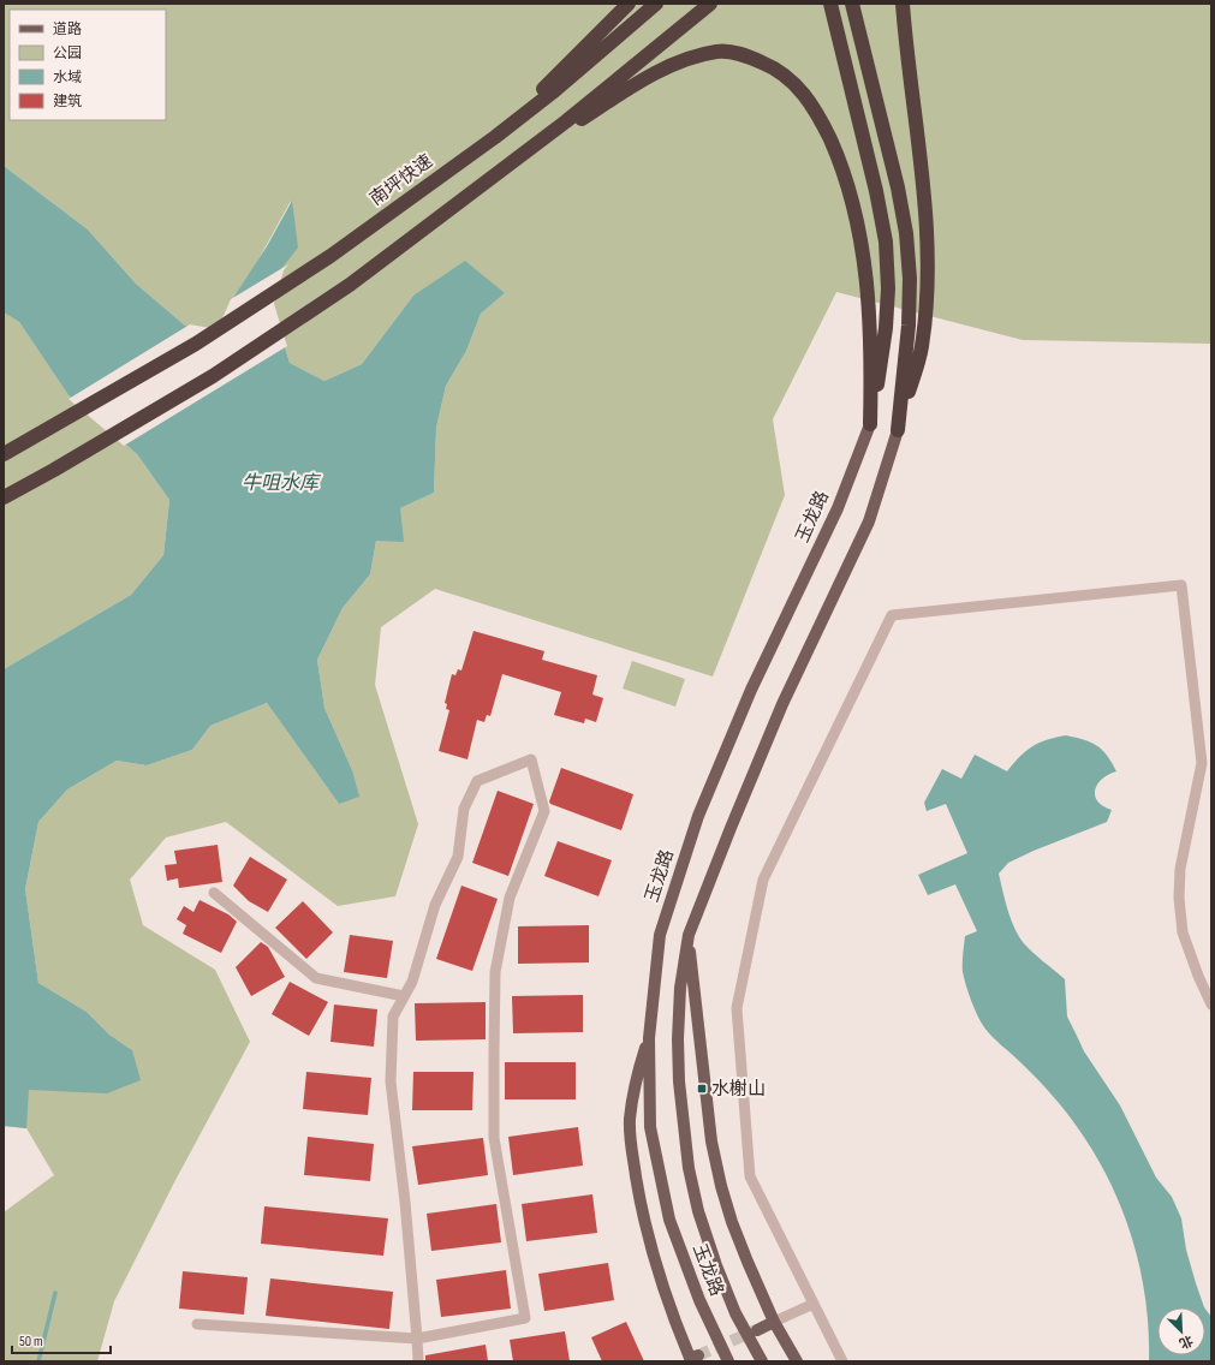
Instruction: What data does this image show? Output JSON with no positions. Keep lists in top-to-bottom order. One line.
{"streets":{"highway":["南坪快速"],"main road":["玉龙路"]},"water":["牛咀水库"],"places":{"transit":["水榭山"]},"legend":["道路","公园","水域","建筑"],"scale_bar":"50 m","north":"bottom right"}
